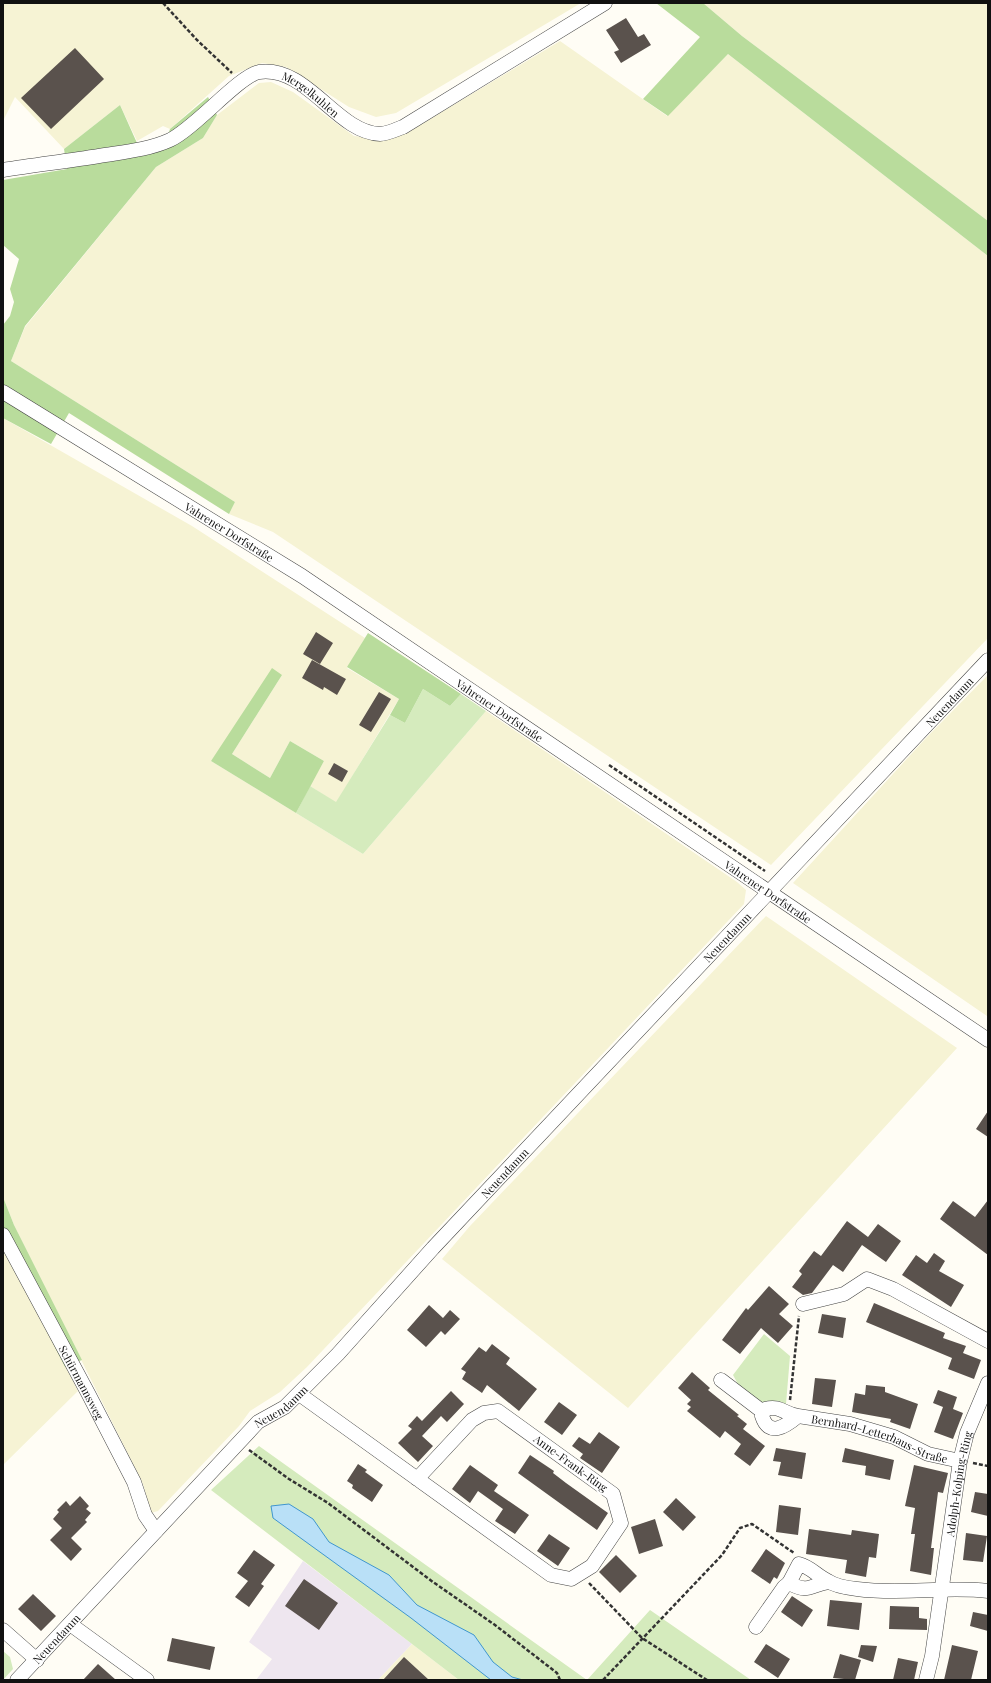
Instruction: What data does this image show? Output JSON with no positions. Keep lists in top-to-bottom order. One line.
{"streets":{"street":["Mergelkuhlen","Vahrener Dorfstraße","Neuendamm","Schürmannsweg","Bernhard-Letterhaus-Straße","Anne-Frank-Ring","Adolph-Kolping-Ring"]},"crossings":[["Vahrener Dorfstraße","Neuendamm"],["Neuendamm","Schürmannsweg"],["Neuendamm","Anne-Frank-Ring"],["Bernhard-Letterhaus-Straße","Adolph-Kolping-Ring"]]}
